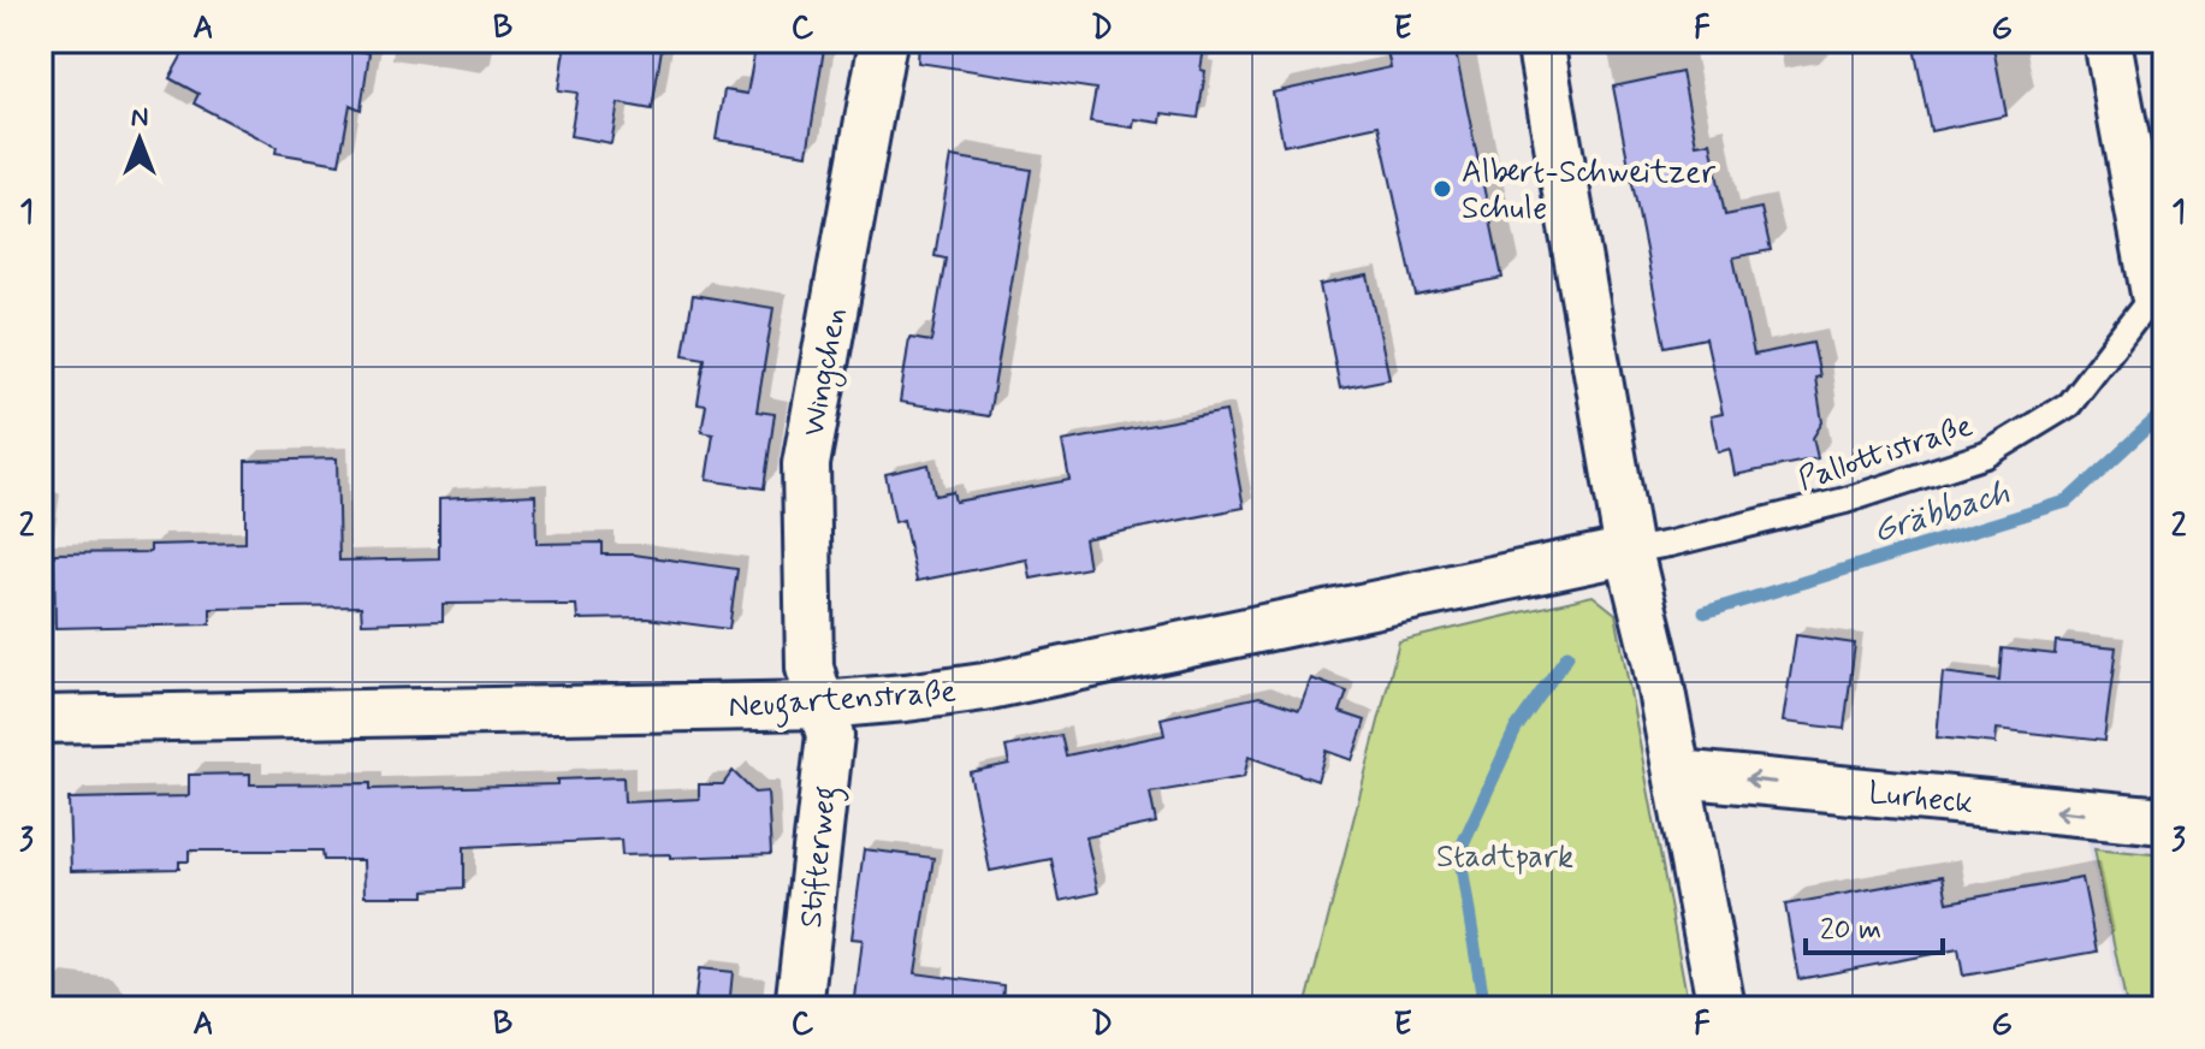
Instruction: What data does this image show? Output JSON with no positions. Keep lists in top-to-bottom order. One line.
{"streets":{"street":["Wingchen","Neugartenstraße","Lurheck","Stifterweg"],"lane":["Pallottistraße"]},"crossings":[["Wingchen","Neugartenstraße"],["Wingchen","Stifterweg"],["Pallottistraße","Neugartenstraße"],["Neugartenstraße","Stifterweg"]],"one_way":["Lurheck"],"water":["Gräbbach"],"parks":["Stadtpark"],"places":["Albert-Schweitzer Schule"],"scale_bar":"20 m","north":"top","grid":{"columns":["A","B","C","D","E","F","G"],"rows":["1","2","3"]}}
